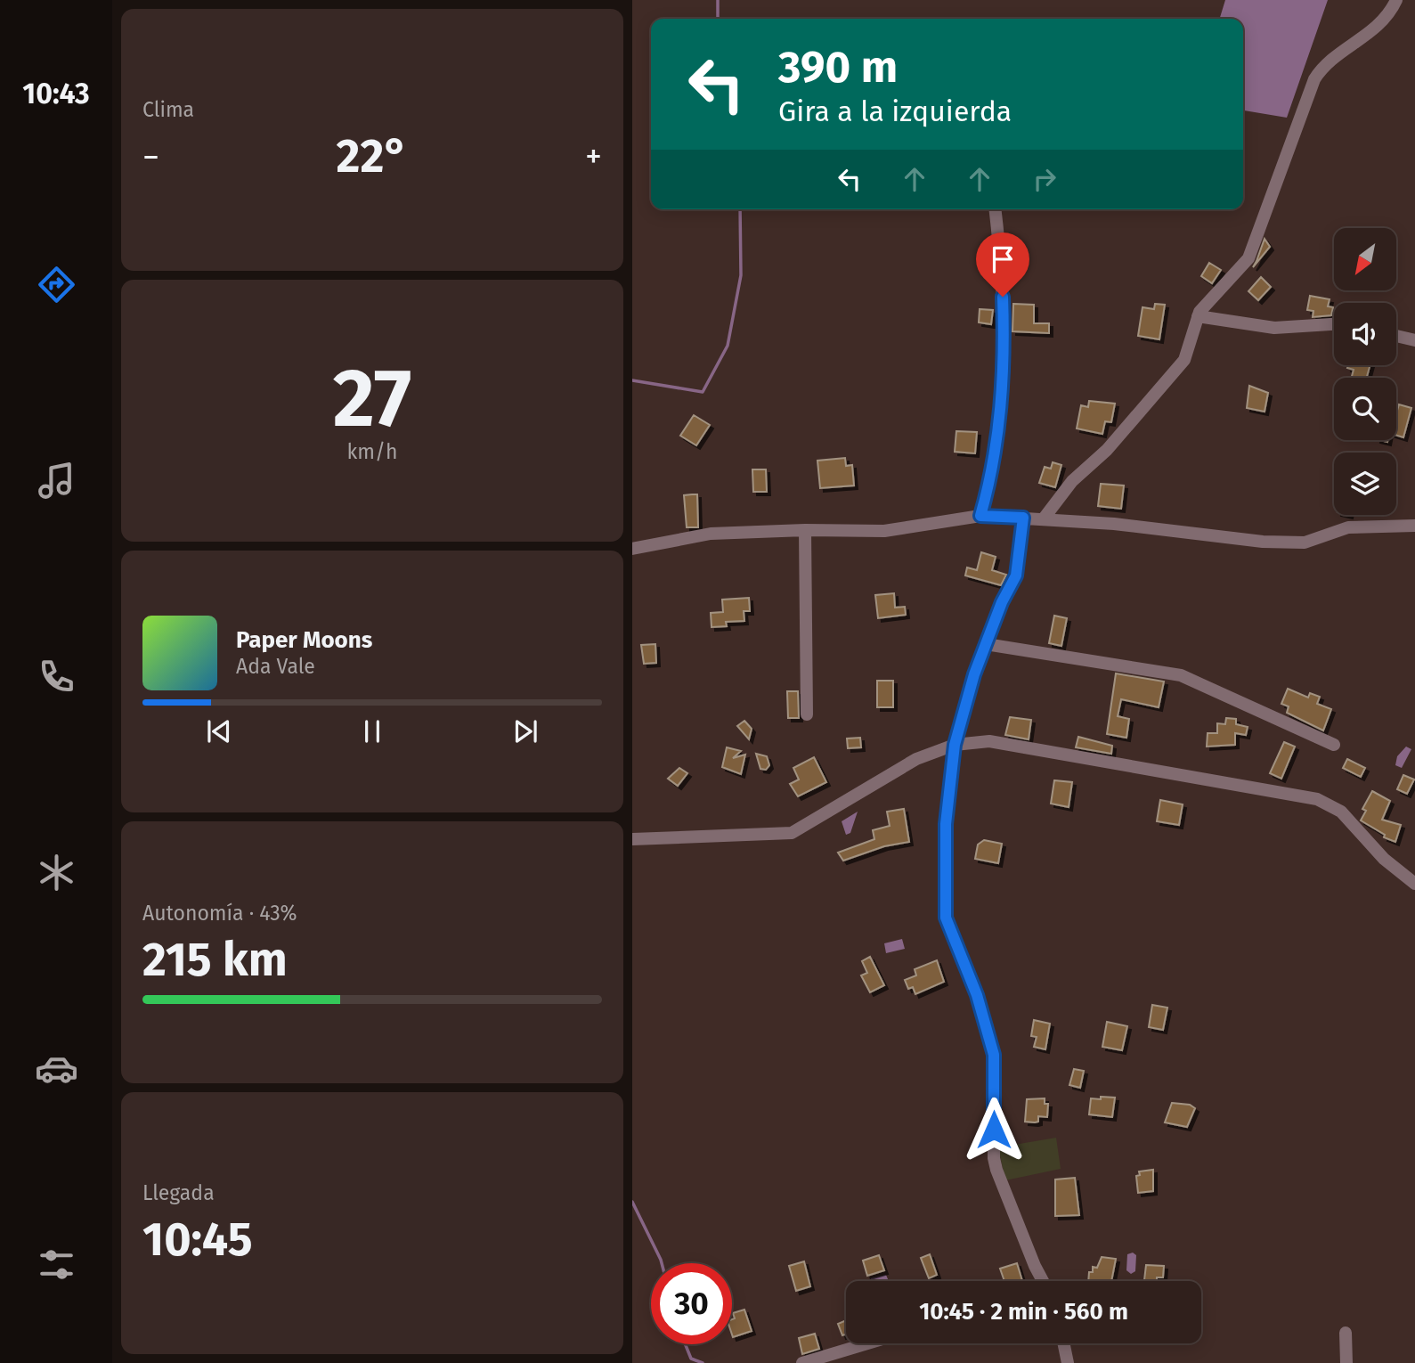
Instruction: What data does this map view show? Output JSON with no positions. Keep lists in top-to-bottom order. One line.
{"north":"bottom left","page":{"tabs":"10:43","tile":["Clima",["27","km/h"],["Autonomía · 43%","215 km"],["Llegada","10:45"]],"turn":["390 m","Gira a la izquierda"],"heat":["−","22°","+"],"song":["Paper Moons","Ada Vale"],"limit":"30","trip":"10:45 · 2 min · 560 m"}}
